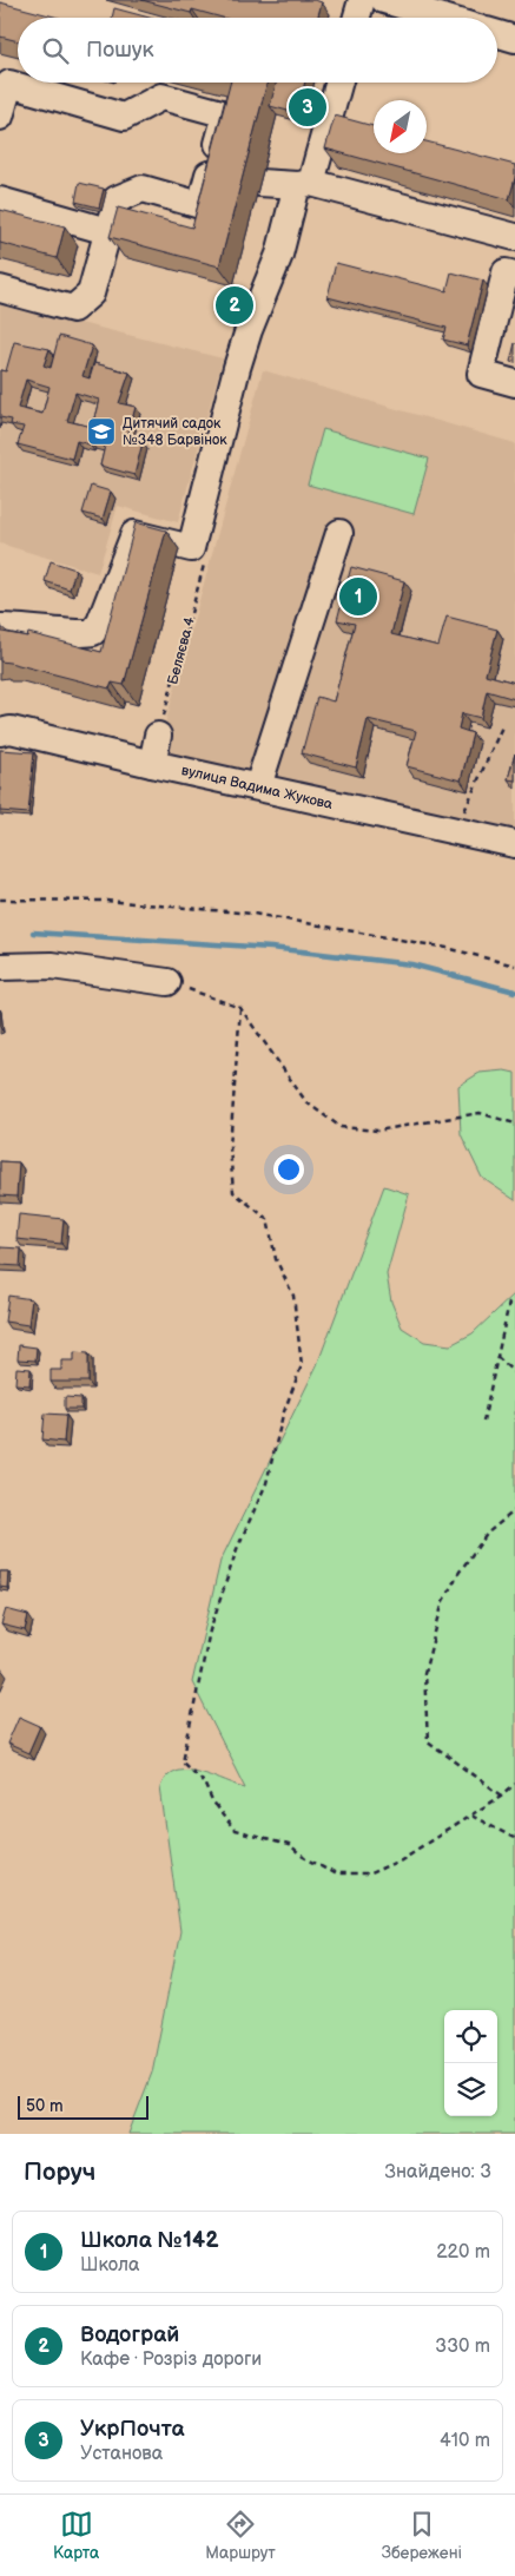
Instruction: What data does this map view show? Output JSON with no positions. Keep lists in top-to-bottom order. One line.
{"streets":{"street":["вулиця Вадима Жукова"],"path":["Беляєва 4"]},"places":{"school or university":["Дитячий садок №348 Барвінок"]},"scale_bar":"50 m","north":"bottom left","page":{"search":"Пошук","pins":["3","2","1"],"scale":"50 m","heading":["Поруч","Знайдено: 3"],"list":[{"mark":"1","name":"Школа №142","note":"Школа","value":"220 m"},{"mark":"2","name":"Водограй","note":"Кафе · Розріз дороги","value":"330 m"},{"mark":"3","name":"УкрПочта","note":"Установа","value":"410 m"}],"nav":["Карта","Маршрут","Збережені"]}}
